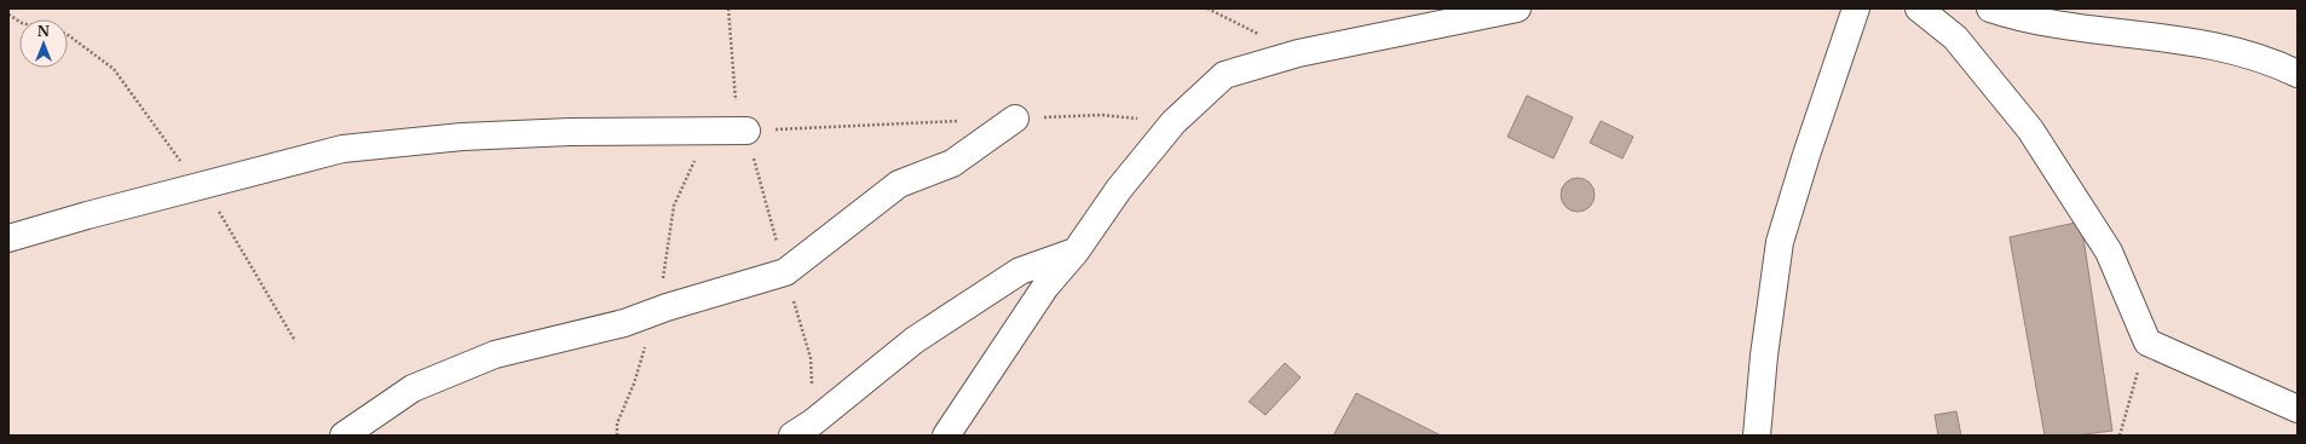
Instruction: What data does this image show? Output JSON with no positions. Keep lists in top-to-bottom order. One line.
{"north":"top"}
